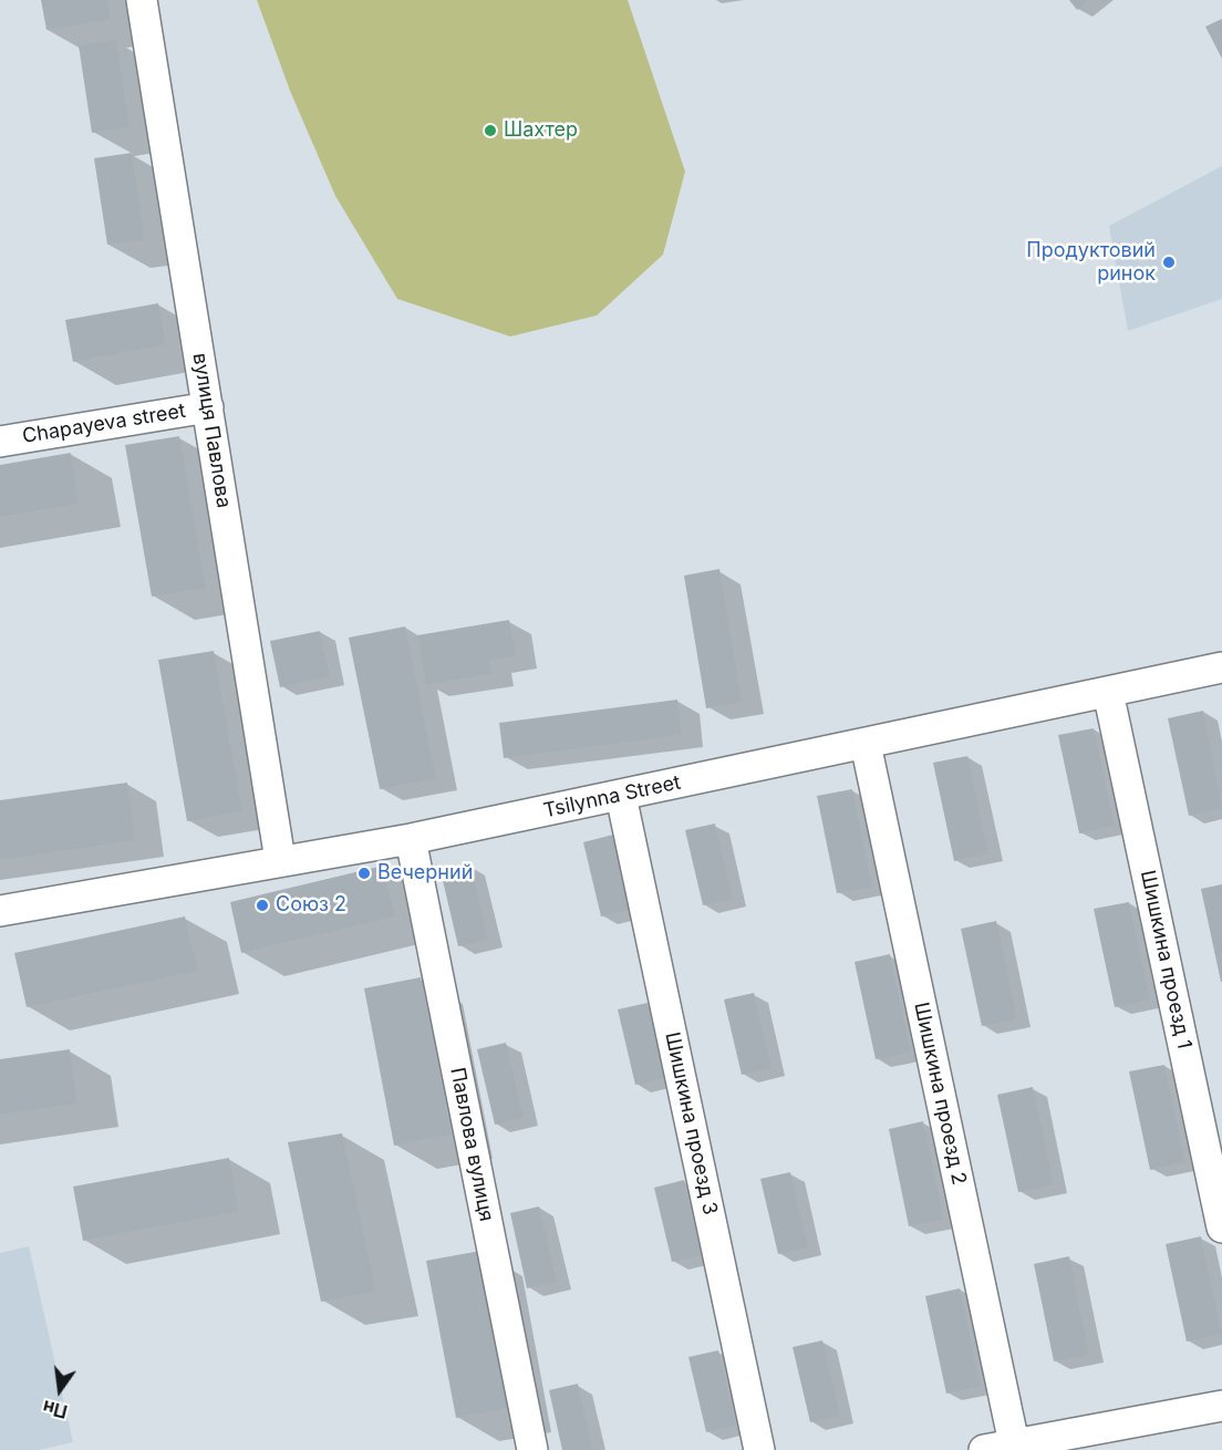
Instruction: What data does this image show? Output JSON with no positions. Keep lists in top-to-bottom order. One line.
{"streets":{"street":["Chapayeva street","вулиця Павлова","Tsilynna Street","Шишкина проезд 1","Шишкина проезд 2","Шишкина проезд 3","Павлова вулиця"]},"crossings":[["Chapayeva street","вулиця Павлова"],["вулиця Павлова","Tsilynna Street"],["Tsilynna Street","Шишкина проезд 1"],["Tsilynna Street","Шишкина проезд 2"],["Tsilynna Street","Шишкина проезд 3"],["Tsilynna Street","Павлова вулиця"]],"places":["Шахтер","Продуктовий ринок","Вечерний","Союз 2"],"north":"bottom"}
